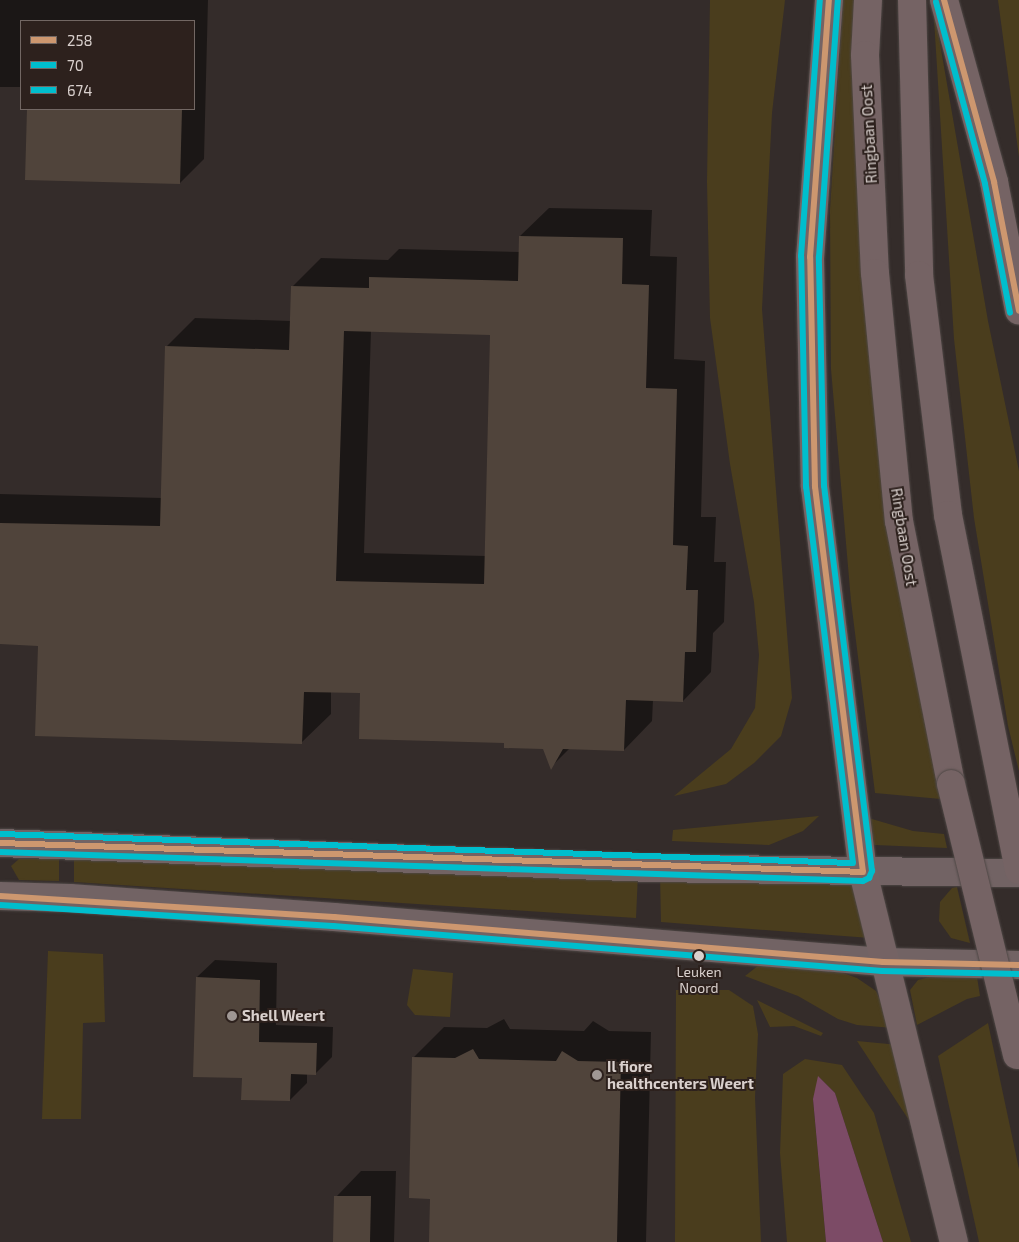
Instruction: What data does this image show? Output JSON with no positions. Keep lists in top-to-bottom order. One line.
{"streets":{"main road":["Ringbaan Oost"]},"places":["Leuken Noord","Shell Weert","Il fiore healthcenters Weert"],"lines":["transit line 258","transit line 674","transit line 70"],"legend":["258","70","674"]}
